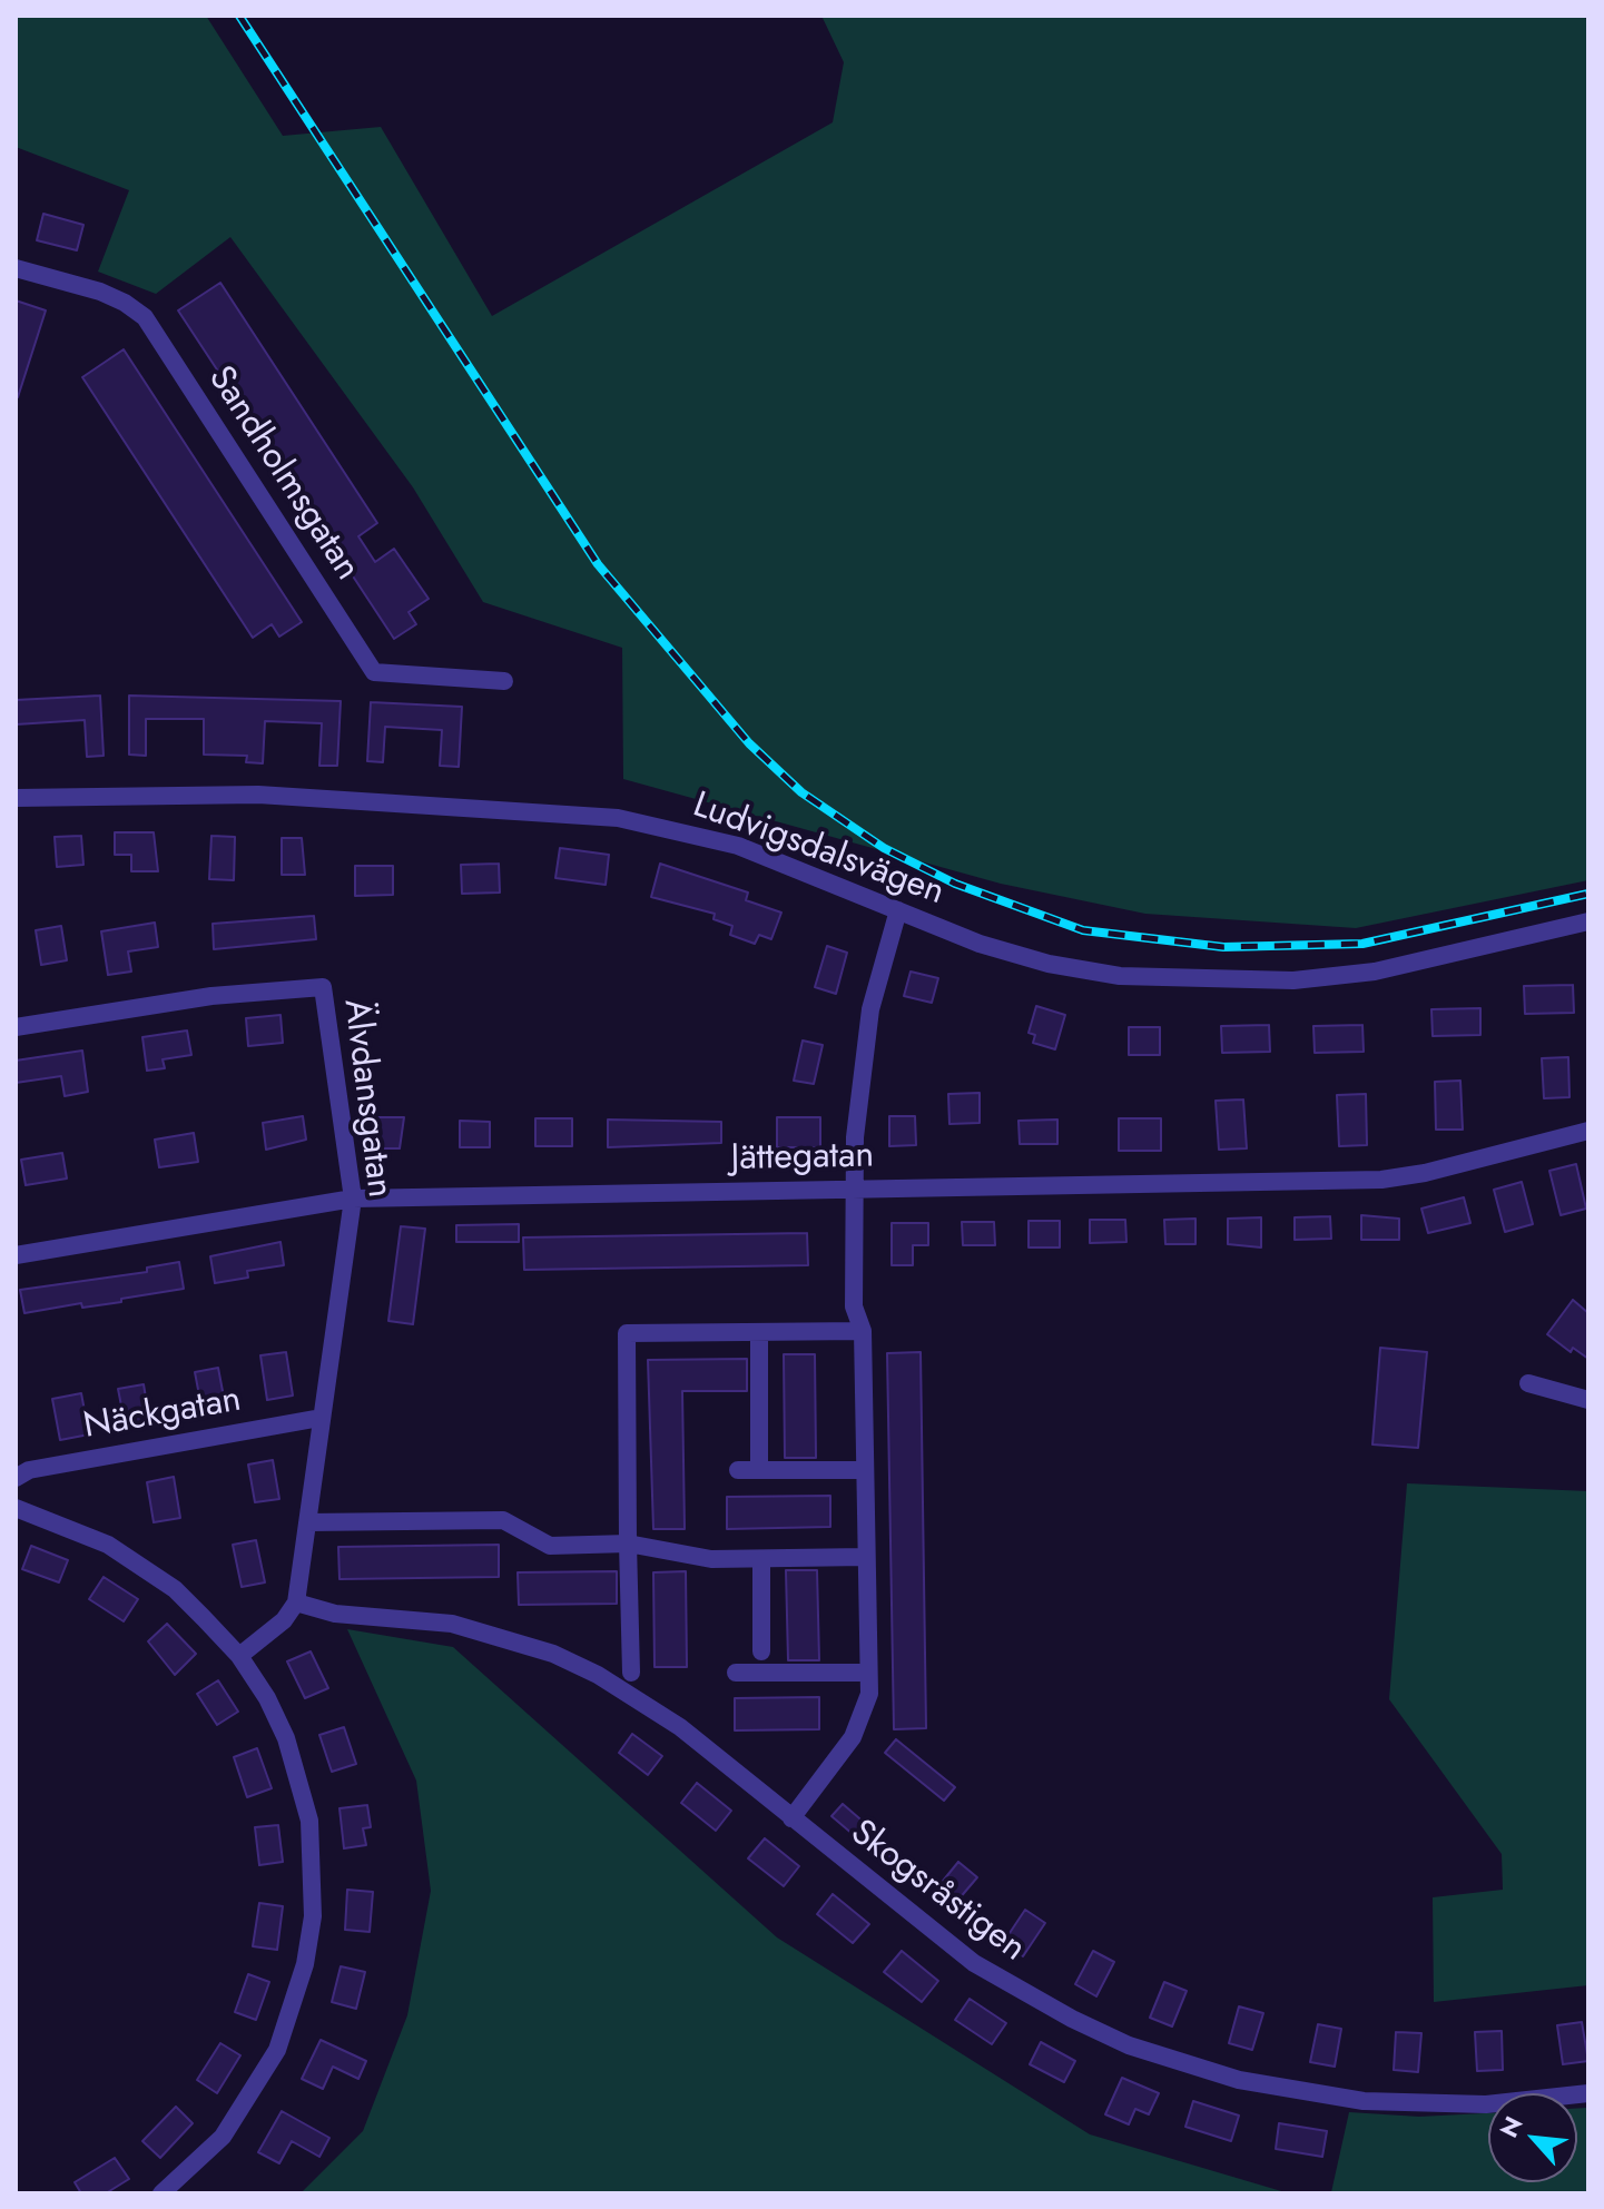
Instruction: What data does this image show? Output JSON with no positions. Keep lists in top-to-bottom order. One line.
{"streets":{"street":["Sandholmsgatan","Ludvigsdalsvägen","Älvdansgatan","Jättegatan","Näckgatan","Skogsråstigen"]},"crossings":[["Älvdansgatan","Jättegatan"],["Älvdansgatan","Näckgatan"],["Älvdansgatan","Skogsråstigen"]],"north":"top left"}
